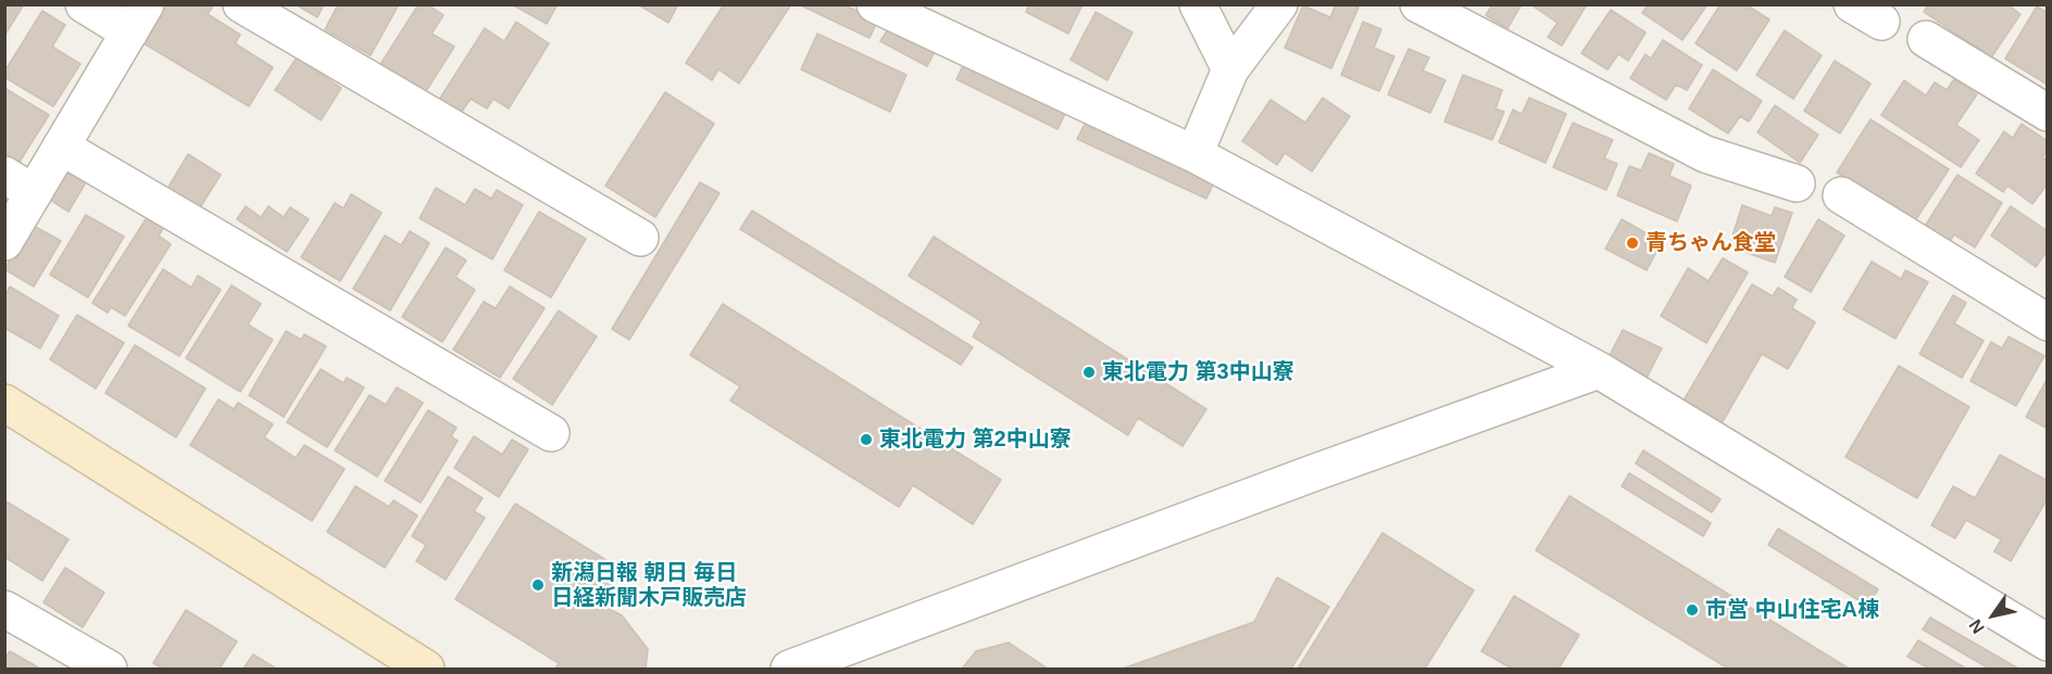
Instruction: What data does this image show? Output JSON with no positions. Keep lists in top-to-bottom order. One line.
{"places":["青ちゃん食堂","東北電力 第3中山寮","東北電力 第2中山寮","新潟日報 朝日 毎日 日経新聞木戸販売店","市営 中山住宅A棟"],"north":"bottom left"}
